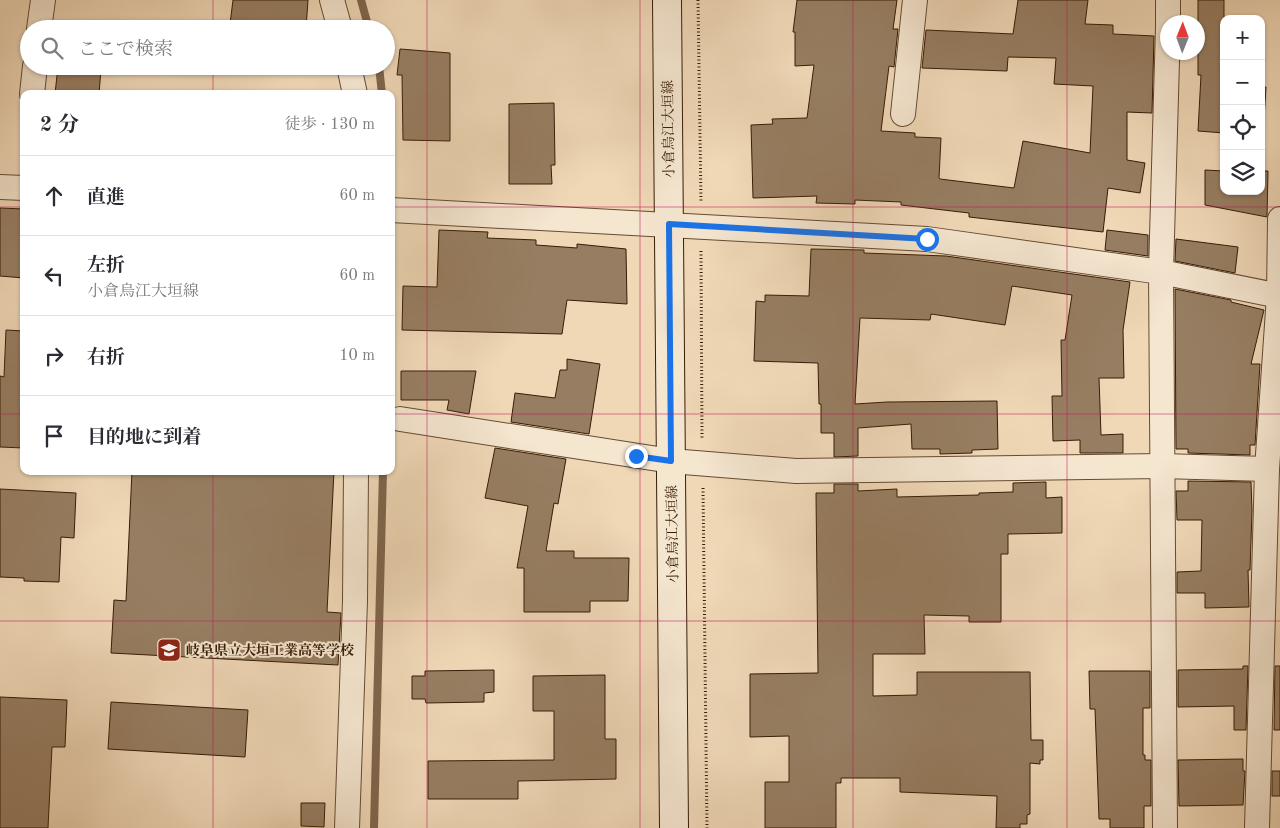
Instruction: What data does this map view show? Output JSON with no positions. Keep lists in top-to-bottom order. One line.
{"streets":{"main road":["小倉烏江大垣線"]},"places":{"school or university":["岐阜県立大垣工業高等学校"]},"north":"top","page":{"map_buttons":["+","−"],"search":"ここで検索","heading":["2 分","徒歩 · 130 m"],"list":[["直進","60 m"],["左折","小倉烏江大垣線","60 m"],["右折","10 m"],"目的地に到着"]}}
